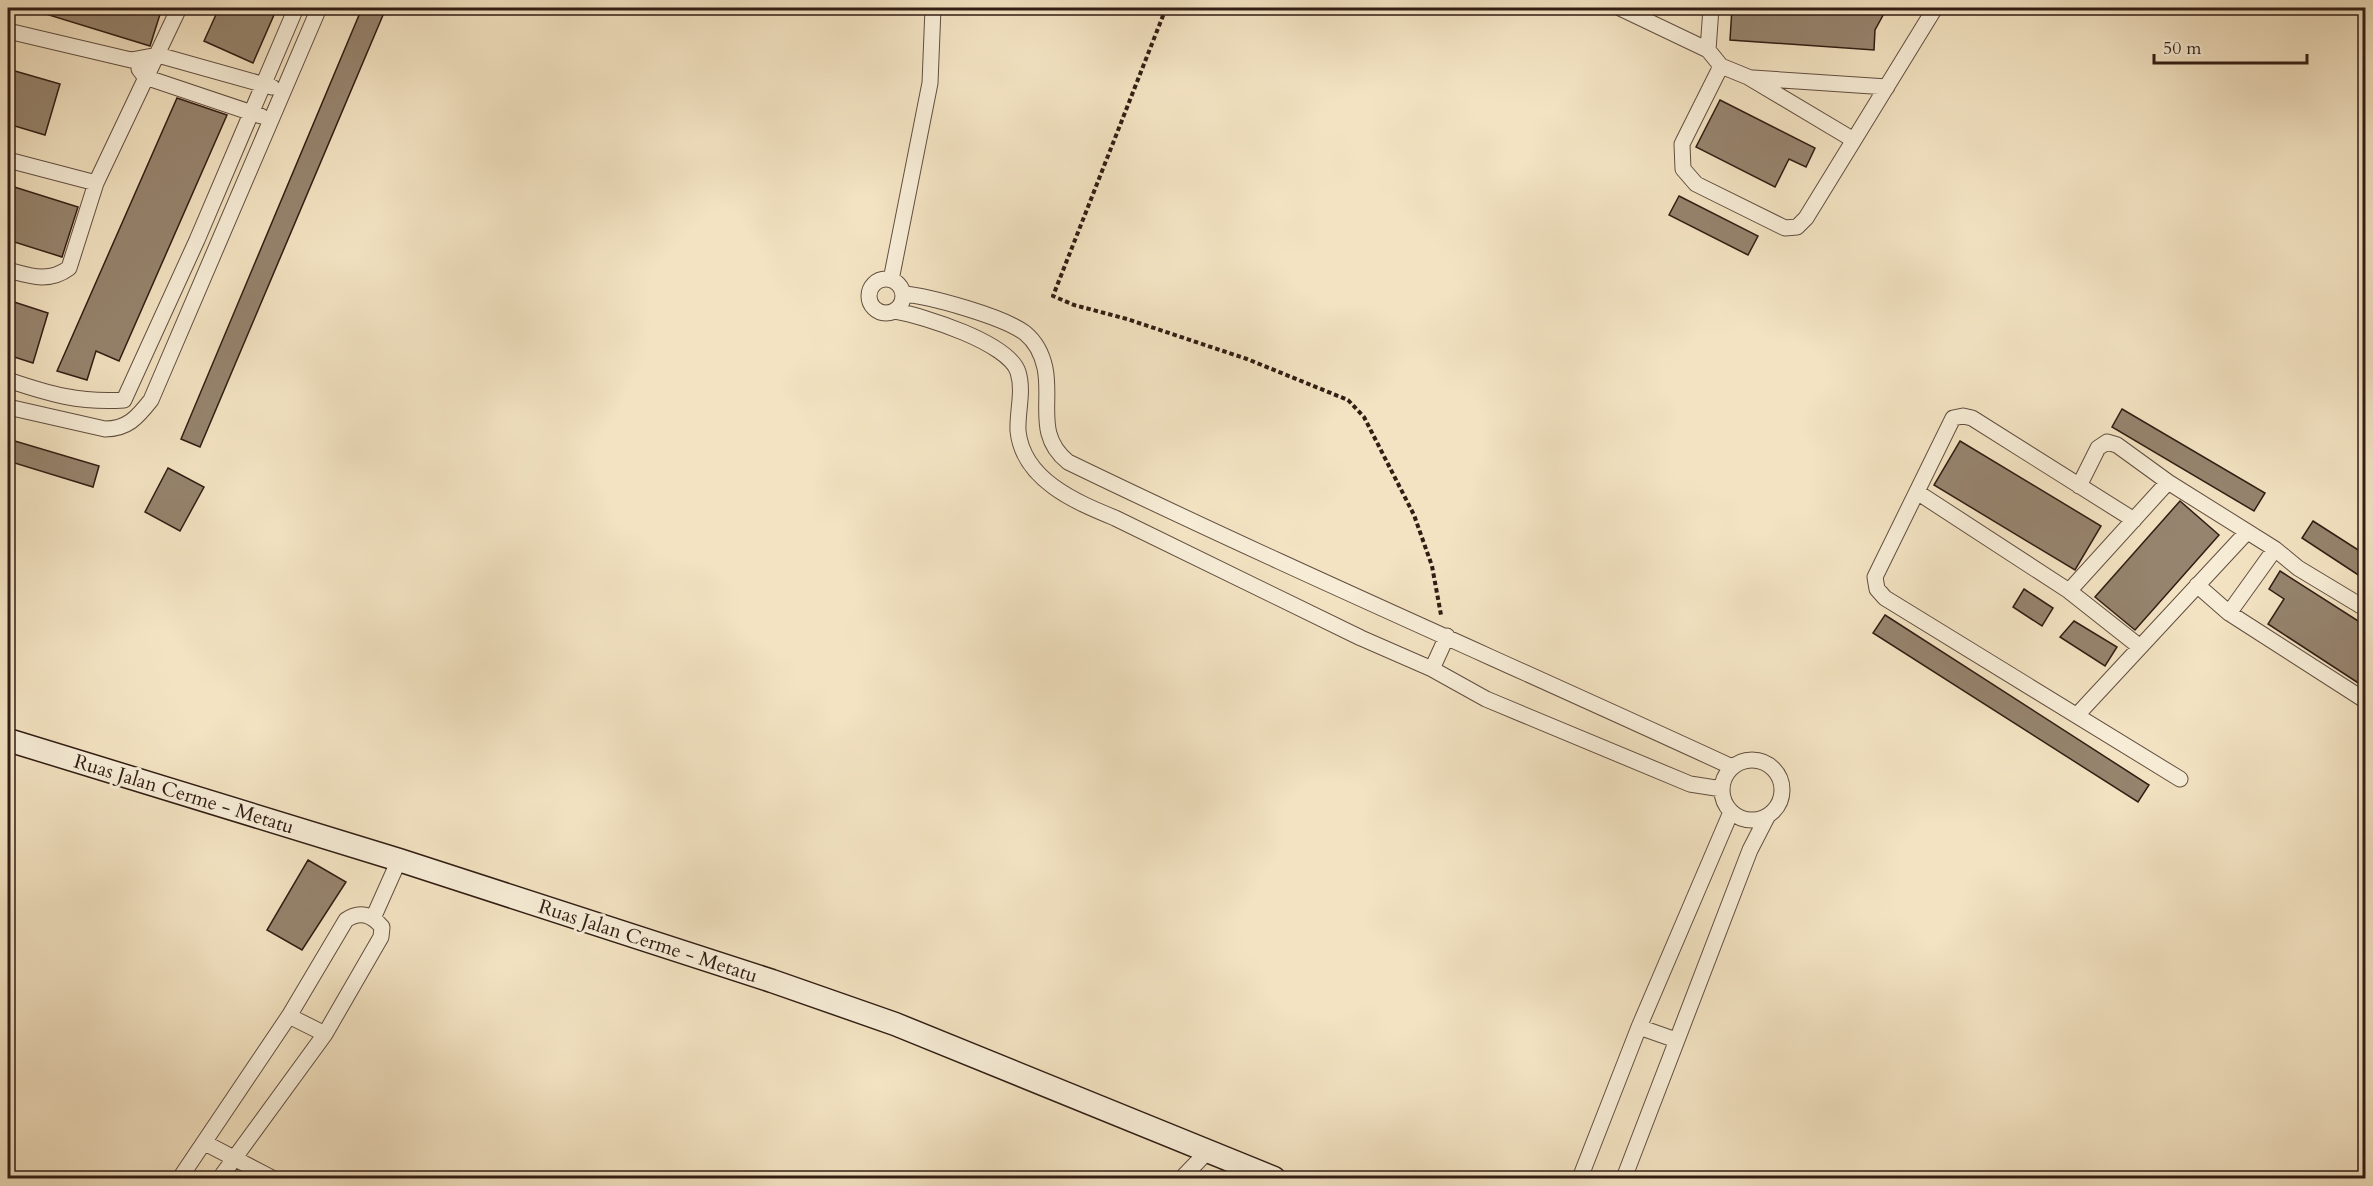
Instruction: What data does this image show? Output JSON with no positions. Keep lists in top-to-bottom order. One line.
{"streets":{"main road":["Ruas Jalan Cerme - Metatu"]},"scale_bar":"50 m"}
